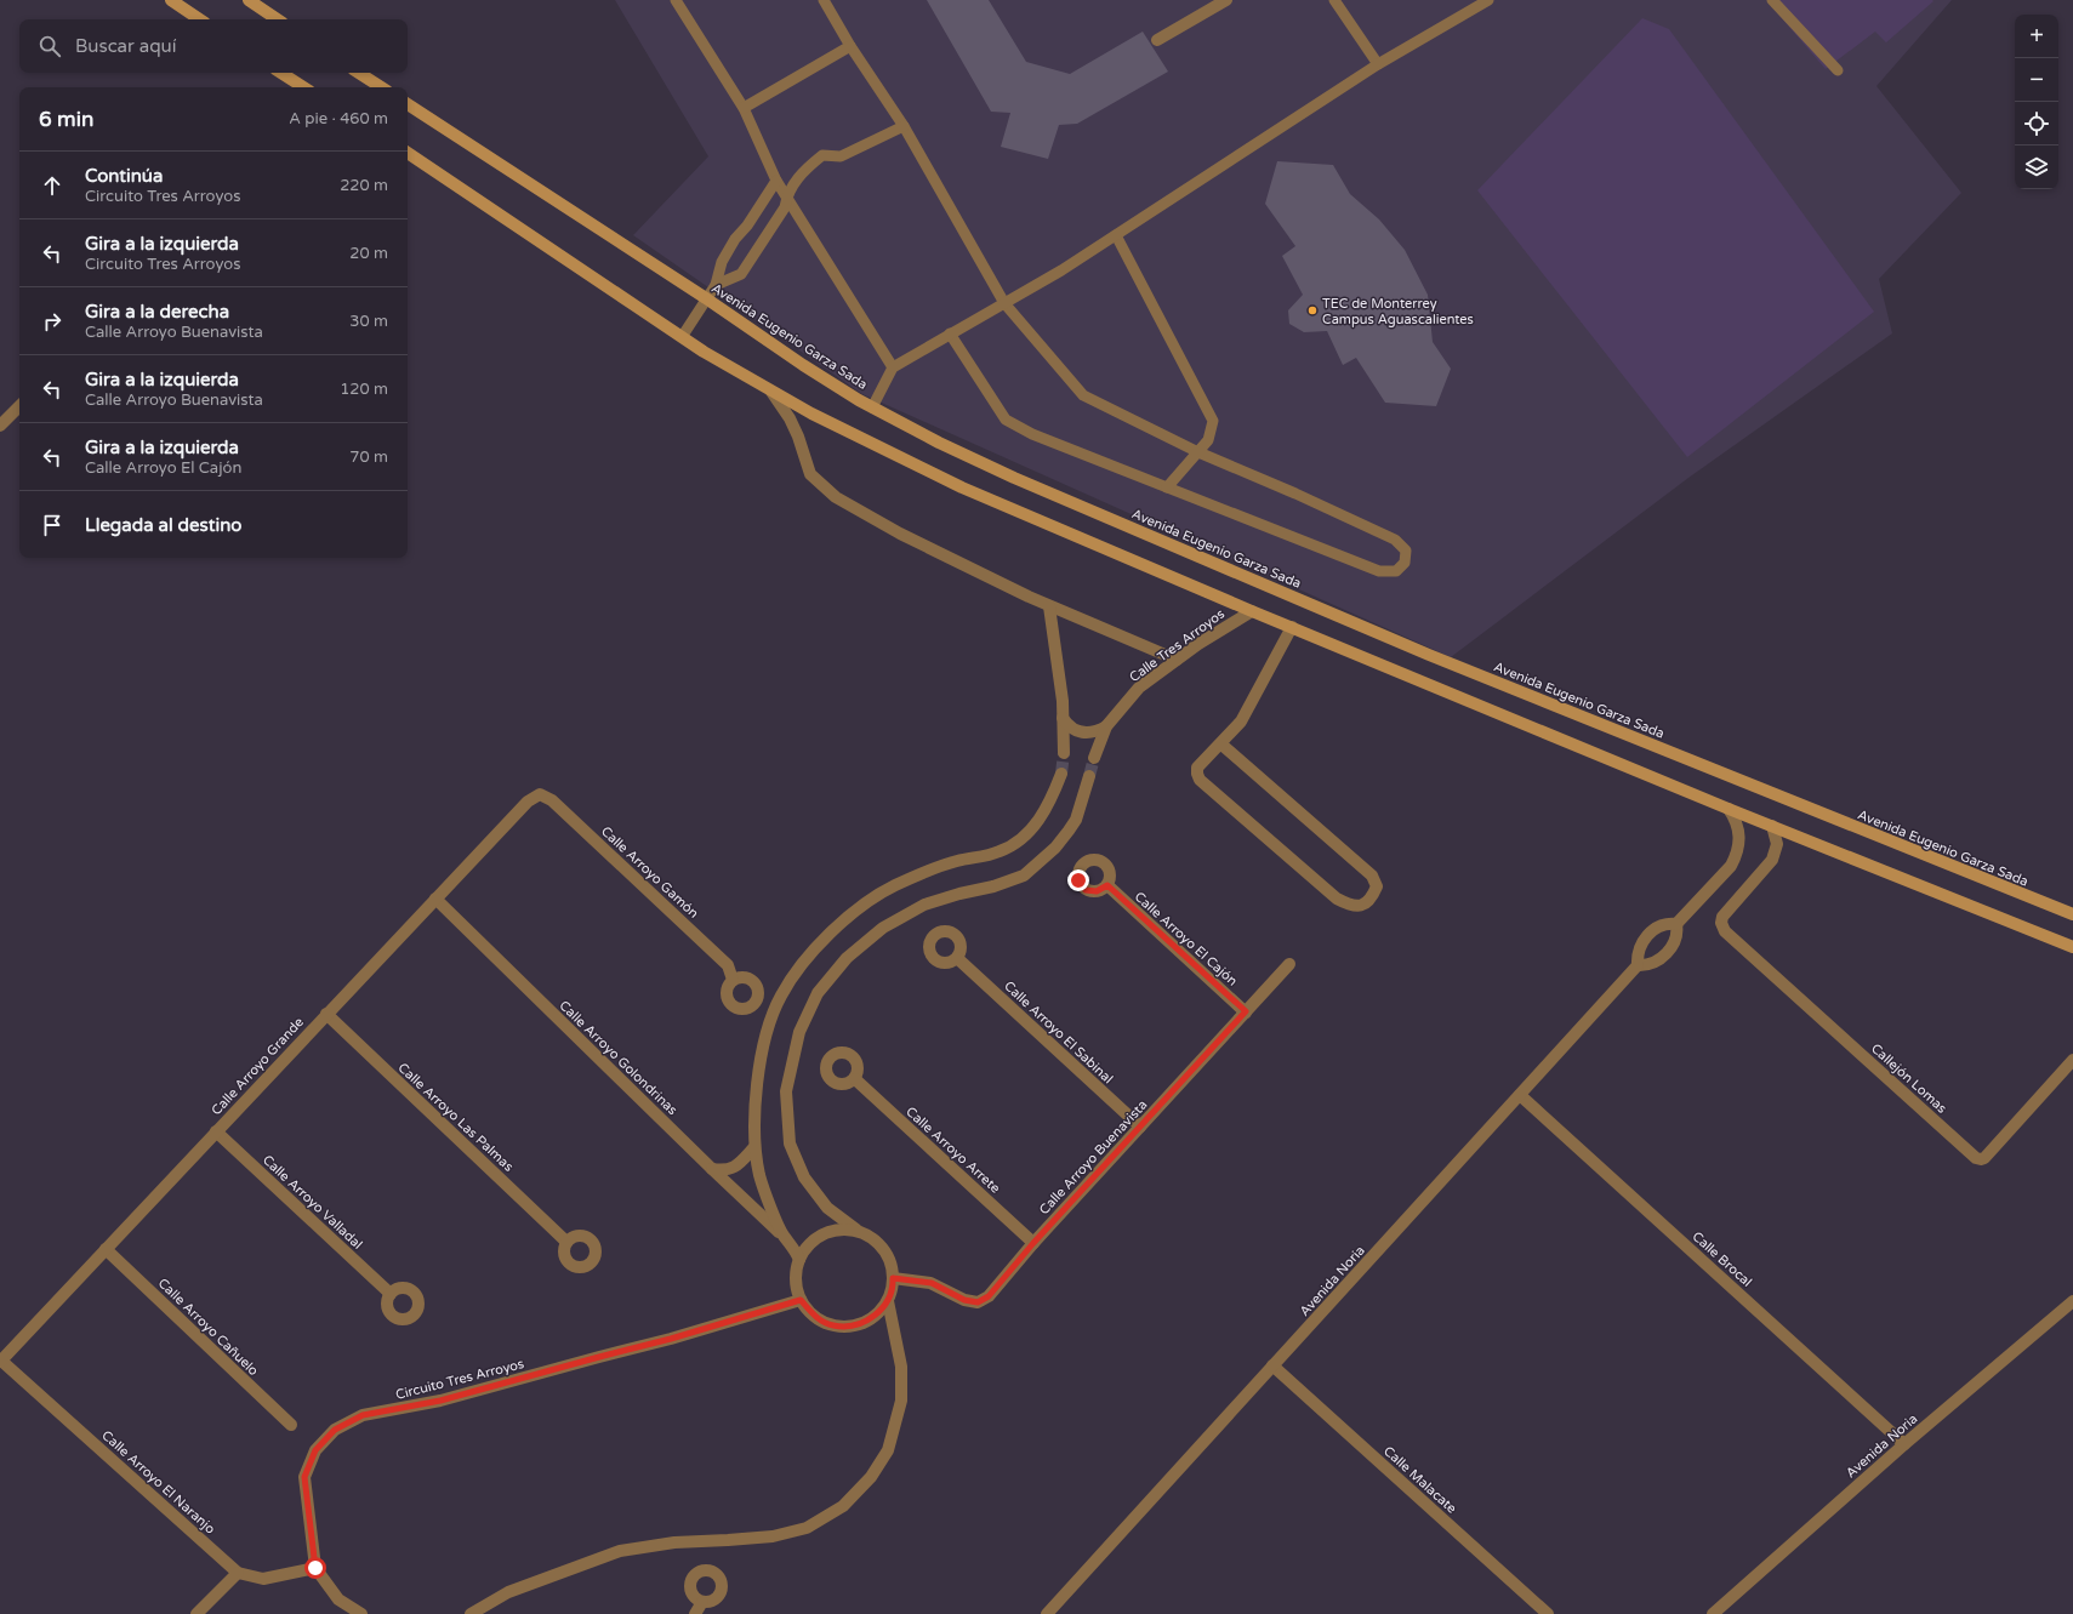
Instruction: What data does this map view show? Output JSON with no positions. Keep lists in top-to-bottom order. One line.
{"streets":{"main road":["Avenida Eugenio Garza Sada"],"street":["Calle Tres Arroyos","Calle Arroyo Gamón","Calle Arroyo El Cajón","Calle Arroyo El Sabinal","Calle Arroyo Golondrinas","Calle Arroyo Grande","Callejón Lomas","Calle Arroyo Las Palmas","Calle Arroyo Arrete","Calle Arroyo Buenavista","Calle Arroyo Valladal","Calle Brocal","Avenida Noria","Calle Arroyo Cañuelo","Circuito Tres Arroyos","Calle Malacate","Calle Arroyo El Naranjo"]},"crossings":[["Calle Arroyo Gamón","Calle Arroyo Grande"],["Calle Arroyo El Cajón","Calle Arroyo Buenavista"],["Calle Arroyo El Sabinal","Calle Arroyo Buenavista"],["Calle Arroyo Golondrinas","Calle Arroyo Grande"],["Calle Arroyo Grande","Calle Arroyo Las Palmas"],["Calle Arroyo Grande","Calle Arroyo Valladal"],["Calle Arroyo Grande","Calle Arroyo Cañuelo"],["Calle Arroyo Grande","Calle Arroyo El Naranjo"],["Calle Arroyo Arrete","Calle Arroyo Buenavista"],["Calle Arroyo Buenavista","Circuito Tres Arroyos"],["Calle Brocal","Avenida Noria"],["Avenida Noria","Calle Malacate"],["Circuito Tres Arroyos","Calle Arroyo El Naranjo"]],"places":["TEC de Monterrey Campus Aguascalientes"],"page":{"map_buttons":["+","−"],"search":"Buscar aquí","heading":["6 min","A pie · 460 m"],"list":[["Continúa","Circuito Tres Arroyos","220 m"],["Gira a la izquierda","Circuito Tres Arroyos","20 m"],["Gira a la derecha","Calle Arroyo Buenavista","30 m"],["Gira a la izquierda","Calle Arroyo Buenavista","120 m"],["Gira a la izquierda","Calle Arroyo El Cajón","70 m"],"Llegada al destino"]}}
